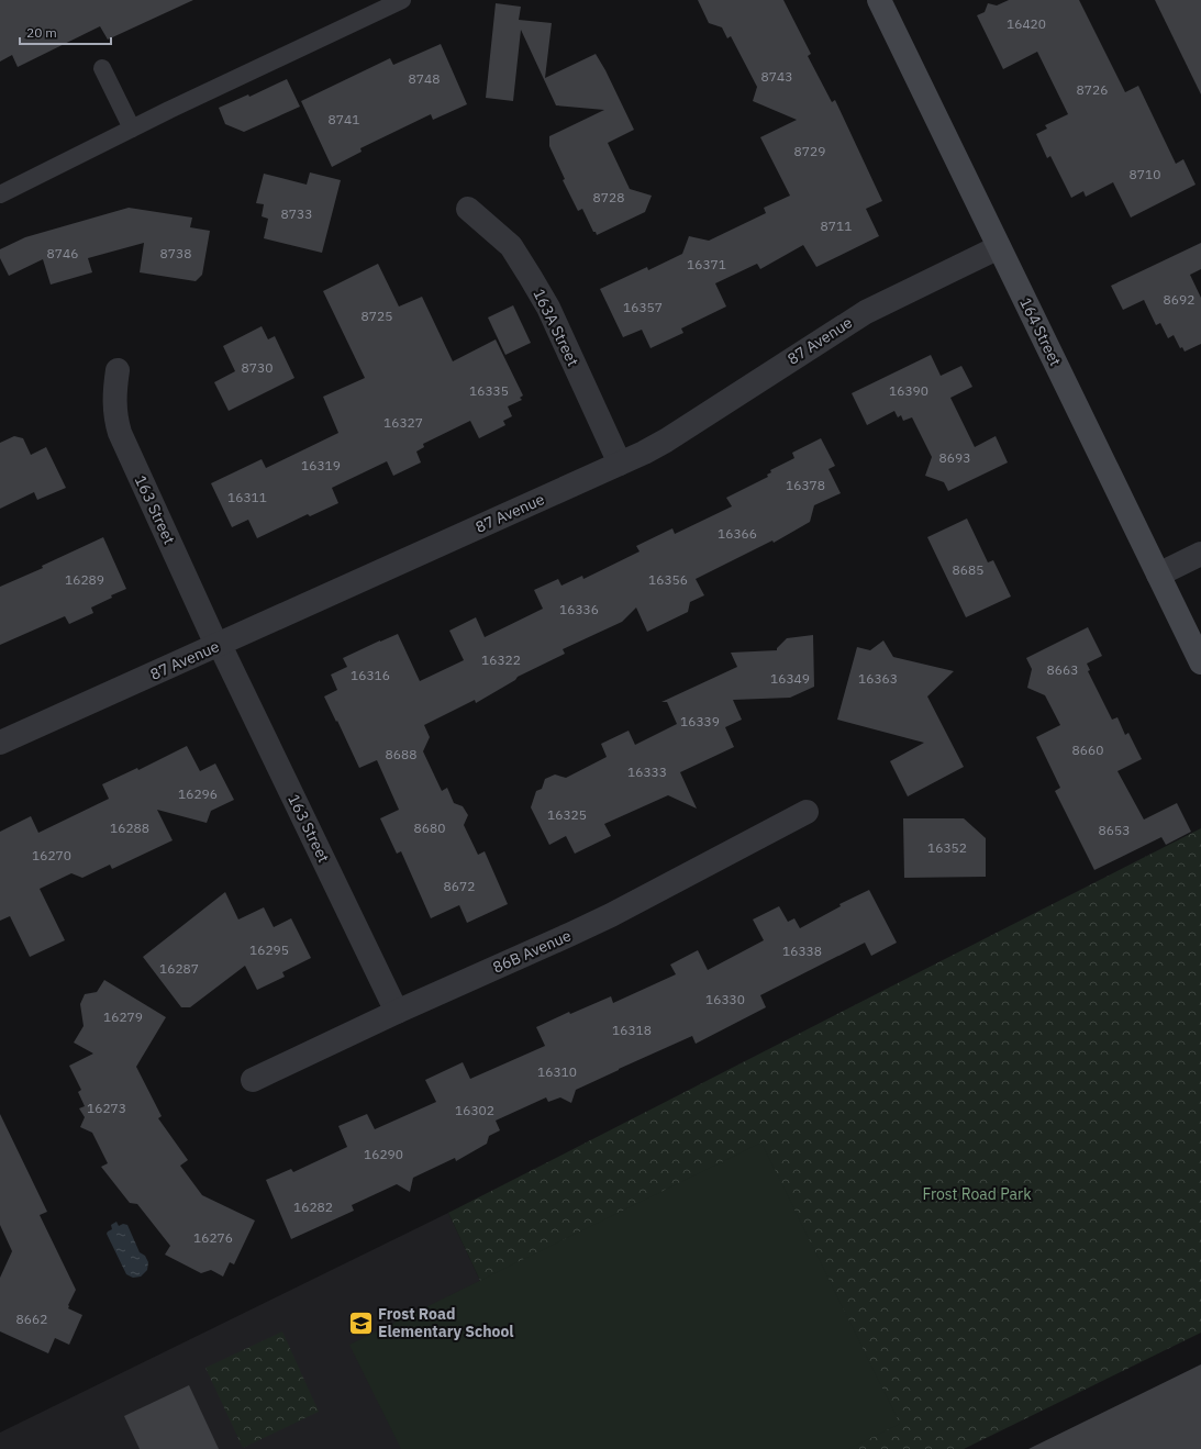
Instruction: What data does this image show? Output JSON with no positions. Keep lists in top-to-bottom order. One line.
{"streets":{"street":["163A Street","164 Street","87 Avenue","163 Street","86B Avenue"]},"crossings":[["163A Street","87 Avenue"],["164 Street","87 Avenue"],["87 Avenue","163 Street"],["163 Street","86B Avenue"]],"parks":["Frost Road Park"],"places":{"school or university":["Frost Road Elementary School"]},"house_numbers":["16420","8743","8748","8726","8741","8729","8710","8728","8733","8711","8746","8738","16371","8692","16357","8725","8730","16335","16390","16327","8693","16319","16378","16311","16366","8685","16289","16356","16336","16322","8663","16316","16349","16363","16339","8660","8688","16333","16296","16325","16288","8680","8653","16352","16270","8672","16295","16338","16287","16330","16279","16318","16310","16273","16302","16290","16282","16276","8662"],"scale_bar":"20 m"}
